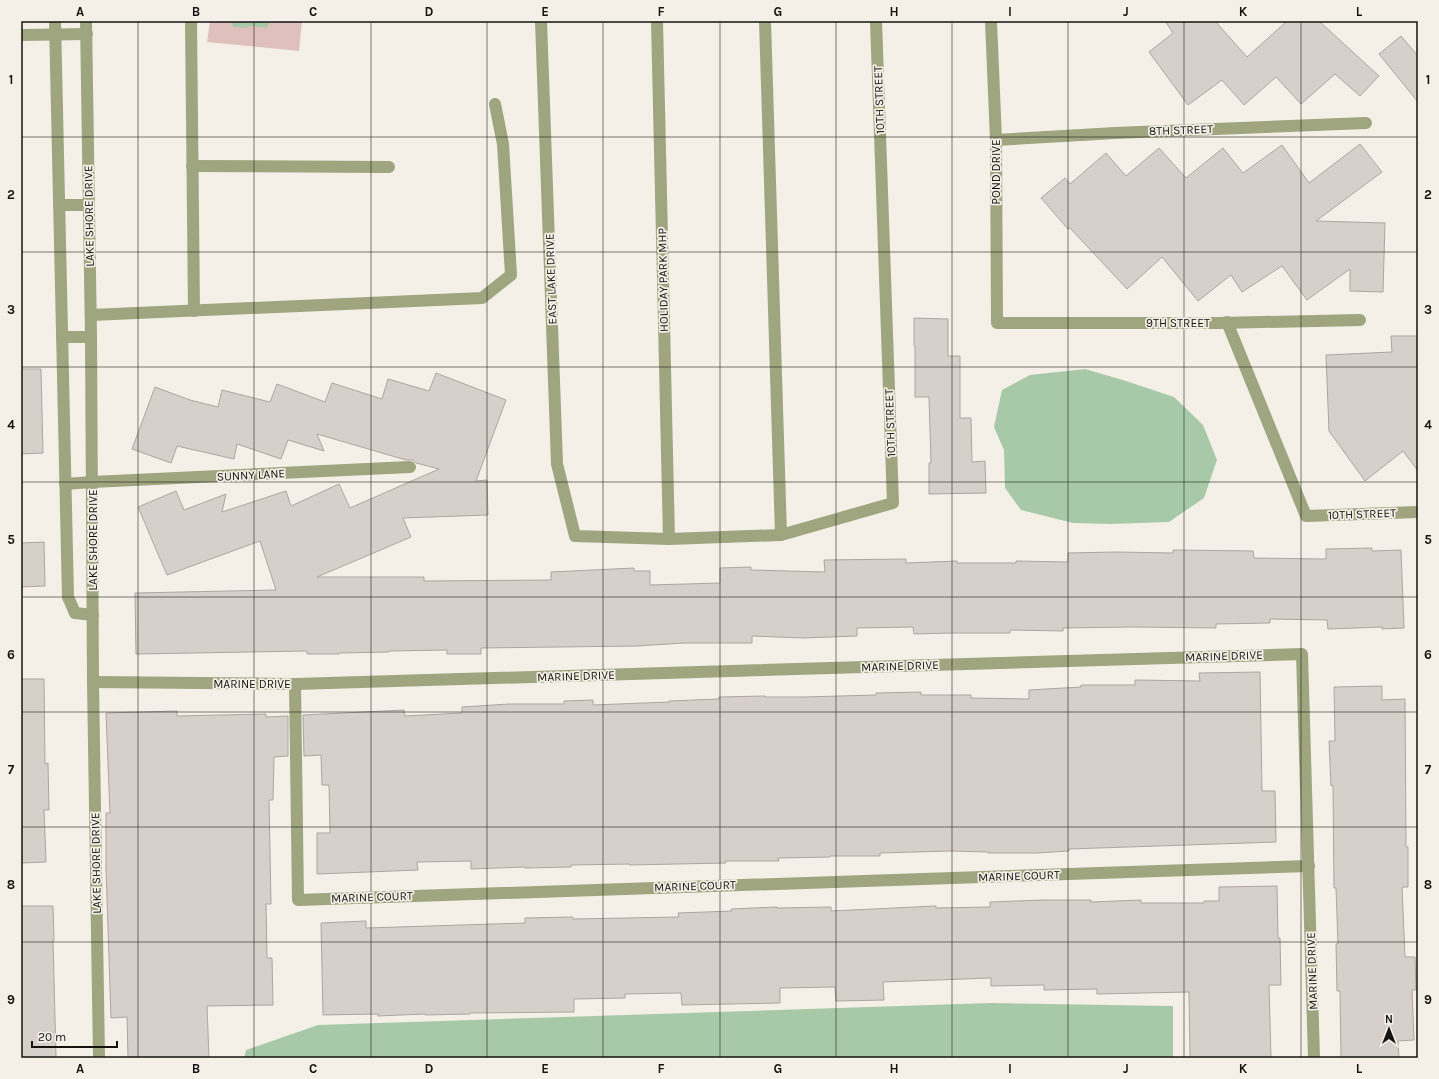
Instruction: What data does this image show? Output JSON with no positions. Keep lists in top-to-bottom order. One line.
{"streets":{"street":["10TH STREET","8TH STREET","POND DRIVE","LAKE SHORE DRIVE","EAST LAKE DRIVE","HOLIDAY PARK MHP","9TH STREET","SUNNY LANE","MARINE DRIVE","MARINE COURT"]},"crossings":[["10TH STREET","EAST LAKE DRIVE"],["10TH STREET","HOLIDAY PARK MHP"],["10TH STREET","9TH STREET"],["8TH STREET","POND DRIVE"],["POND DRIVE","9TH STREET"],["LAKE SHORE DRIVE","SUNNY LANE"],["LAKE SHORE DRIVE","MARINE DRIVE"],["MARINE DRIVE","MARINE COURT"]],"scale_bar":"20 m","north":"top","grid":{"columns":["A","B","C","D","E","F","G","H","I","J","K","L"],"rows":["1","2","3","4","5","6","7","8","9"]}}
